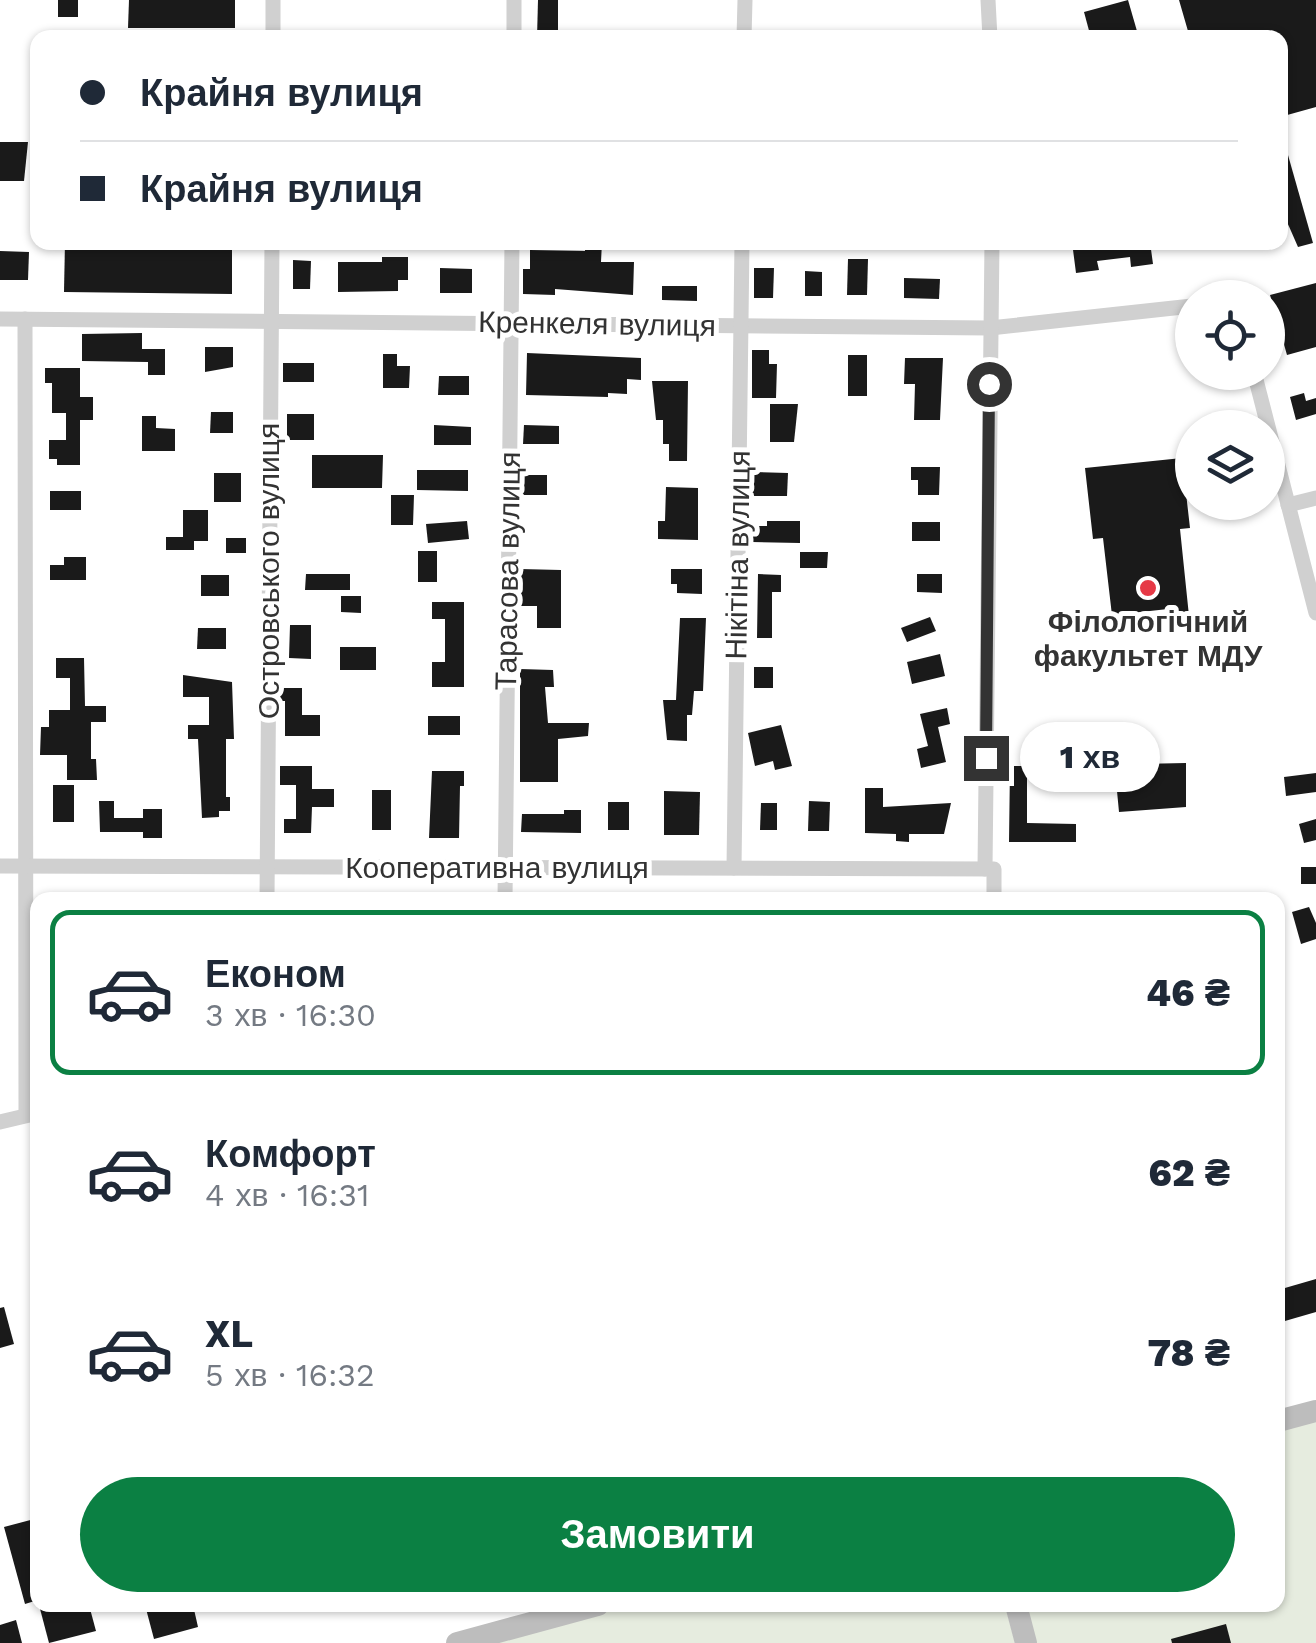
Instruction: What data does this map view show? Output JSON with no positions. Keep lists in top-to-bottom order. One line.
{"streets":{"street":["Кренкеля вулиця","Нікітіна вулиця","Островського вулиця","Тарасова вулиця","Кооперативна вулиця"]},"crossings":[["Кренкеля вулиця","Нікітіна вулиця"],["Кренкеля вулиця","Островського вулиця"],["Кренкеля вулиця","Тарасова вулиця"],["Нікітіна вулиця","Кооперативна вулиця"],["Островського вулиця","Кооперативна вулиця"],["Тарасова вулиця","Кооперативна вулиця"]],"places":["Філологічний факультет МДУ"],"page":{"banner":["Крайня вулиця","Крайня вулиця"],"bubble":"1 хв","list":[{"name":"Економ","note":"3 хв · 16:30","value":"46 ₴"},{"name":"Комфорт","note":"4 хв · 16:31","value":"62 ₴"},{"name":"XL","note":"5 хв · 16:32","value":"78 ₴"}],"buttons":"Замовити"}}
